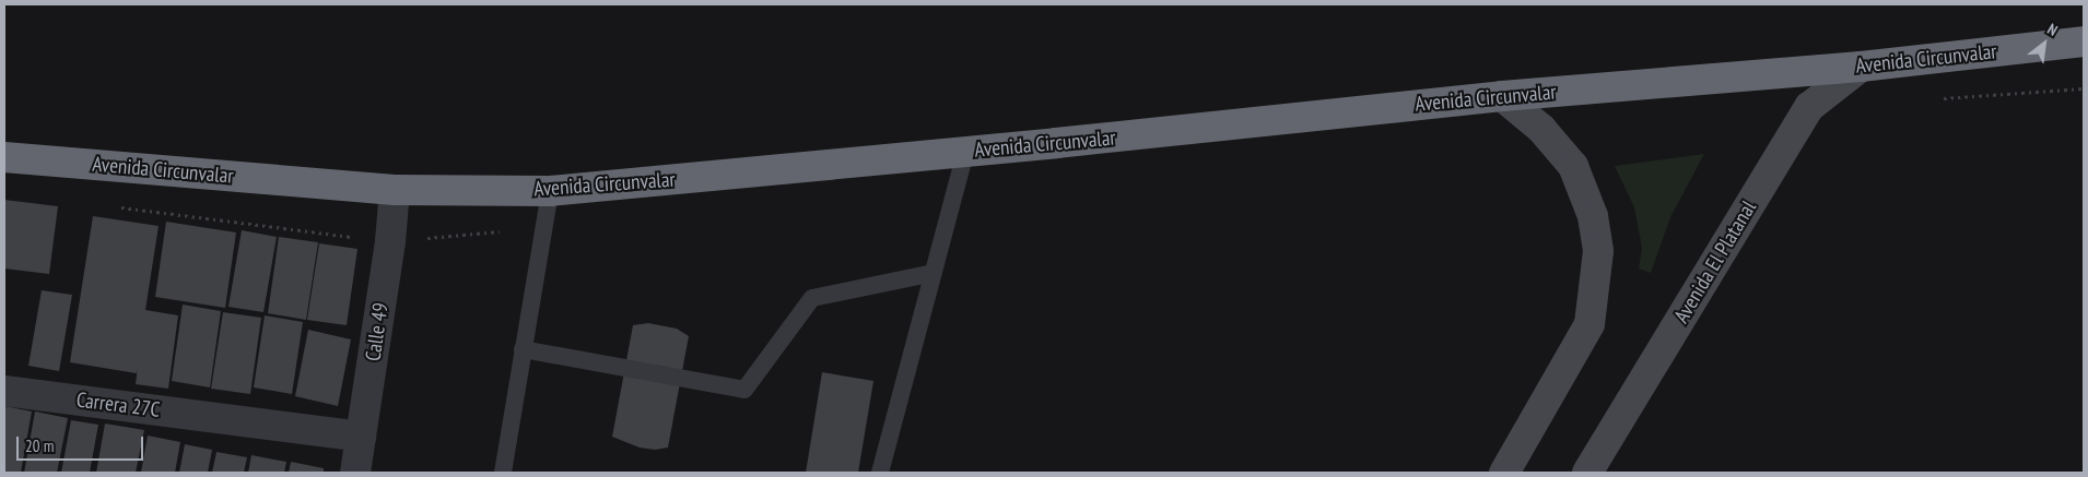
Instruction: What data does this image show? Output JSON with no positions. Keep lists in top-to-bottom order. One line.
{"streets":{"highway":["Avenida Circunvalar"],"main road":["Avenida El Platanal"],"street":["Calle 49","Carrera 27C"]},"crossings":[["Avenida Circunvalar","Avenida El Platanal"],["Avenida Circunvalar","Calle 49"],["Calle 49","Carrera 27C"]],"scale_bar":"20 m","north":"top right"}
